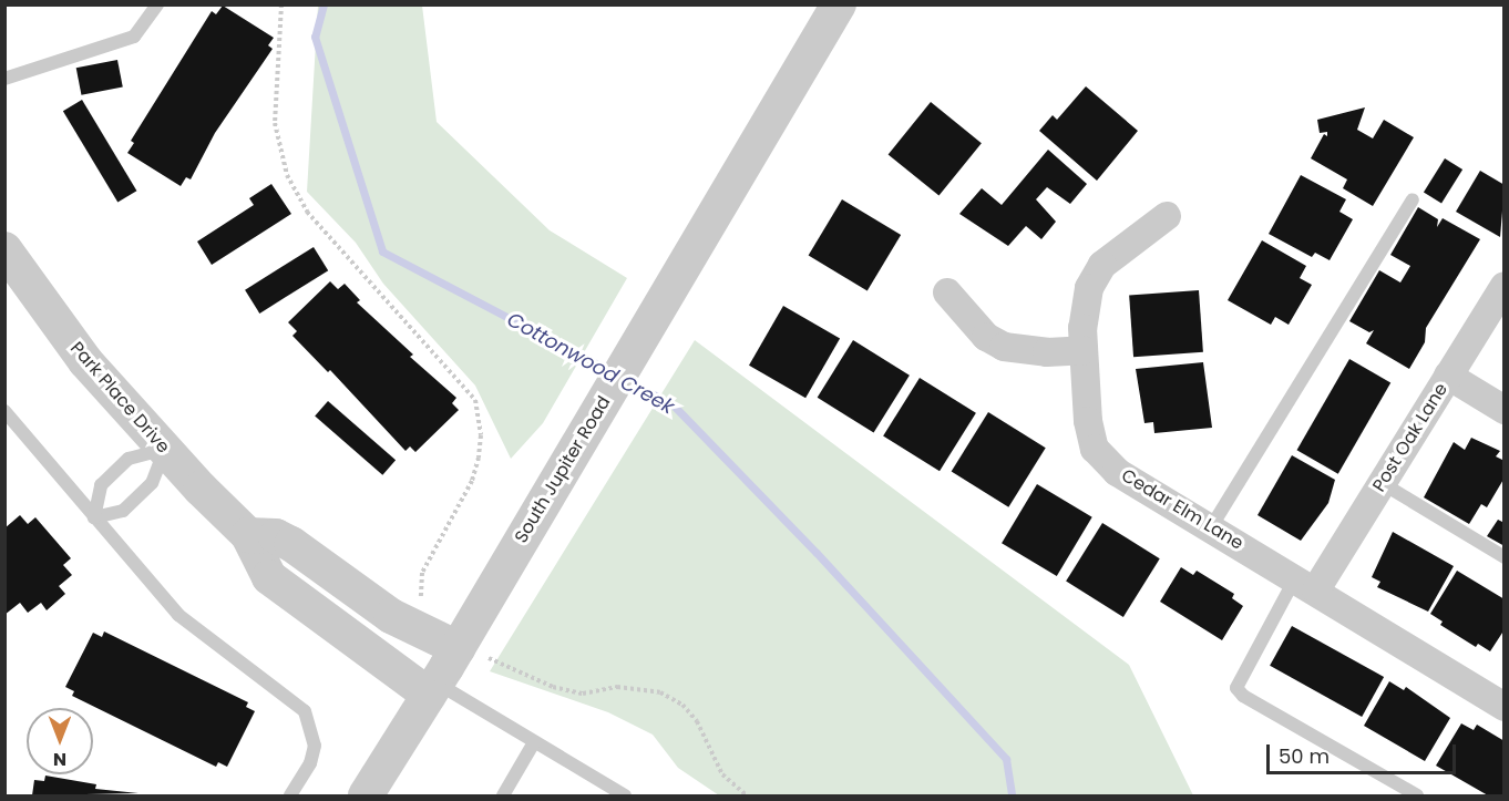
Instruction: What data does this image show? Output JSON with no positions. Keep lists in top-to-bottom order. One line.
{"streets":{"street":["Park Place Drive","Post Oak Lane","South Jupiter Road","Cedar Elm Lane"]},"crossings":[["Park Place Drive","South Jupiter Road"],["Post Oak Lane","Cedar Elm Lane"]],"water":["Cottonwood Creek"],"scale_bar":"50 m","north":"bottom"}
